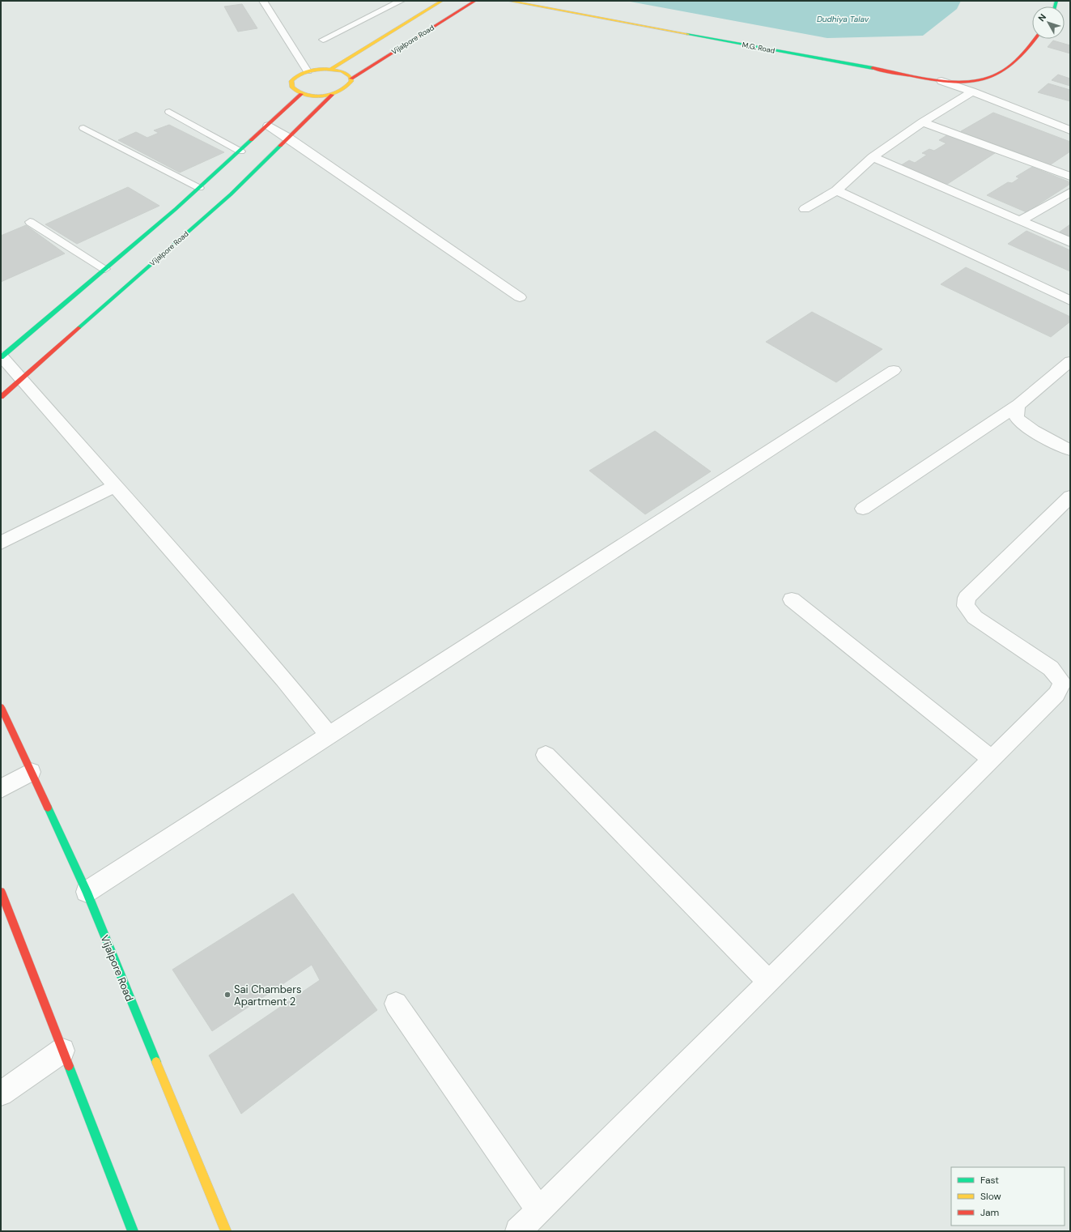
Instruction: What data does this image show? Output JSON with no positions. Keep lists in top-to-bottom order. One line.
{"streets":{"main road":["Vijalpore Road","M.G. Road"]},"water":["Dudhiya Talav"],"places":["Sai Chambers Apartment 2"],"legend":["Fast","Slow","Jam"],"north":"top left"}
